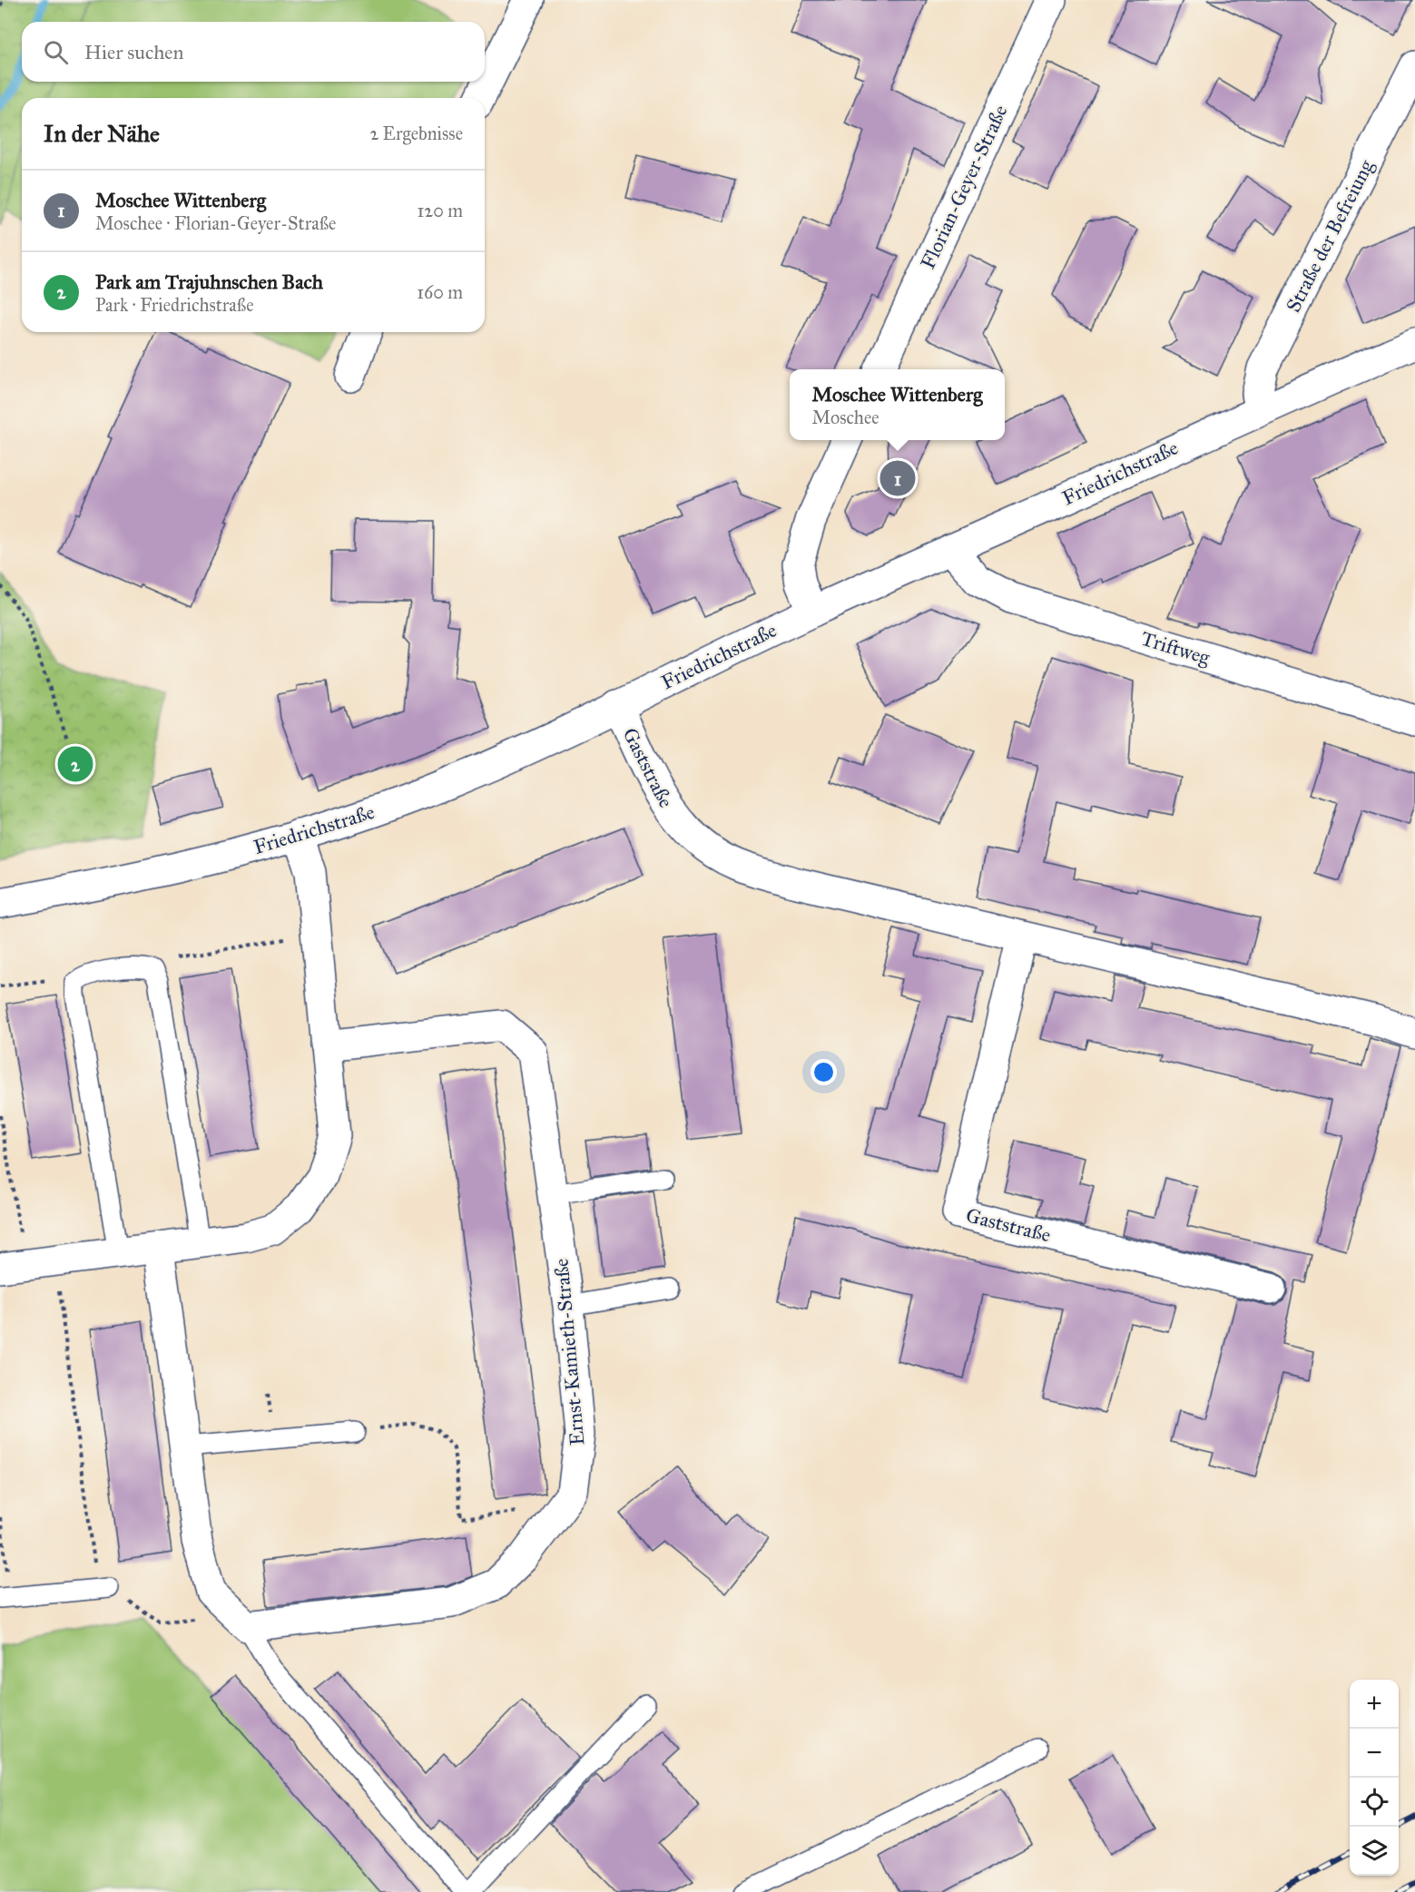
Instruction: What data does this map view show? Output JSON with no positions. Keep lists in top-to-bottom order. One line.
{"streets":{"street":["Florian-Geyer-Straße","Straße der Befreiung","Friedrichstraße","Triftweg","Gaststraße","Ernst-Kamieth-Straße"]},"crossings":[["Straße der Befreiung","Friedrichstraße"],["Friedrichstraße","Triftweg"],["Friedrichstraße","Gaststraße"]],"page":{"search":"Hier suchen","heading":["In der Nähe","2 Ergebnisse"],"list":[{"mark":"1","name":"Moschee Wittenberg","note":"Moschee · Florian-Geyer-Straße","value":"120 m"},{"mark":"2","name":"Park am Trajuhnschen Bach","note":"Park · Friedrichstraße","value":"160 m"}],"popup":["Moschee Wittenberg","Moschee"],"pins":["1","2"],"map_buttons":["+","−"]}}
